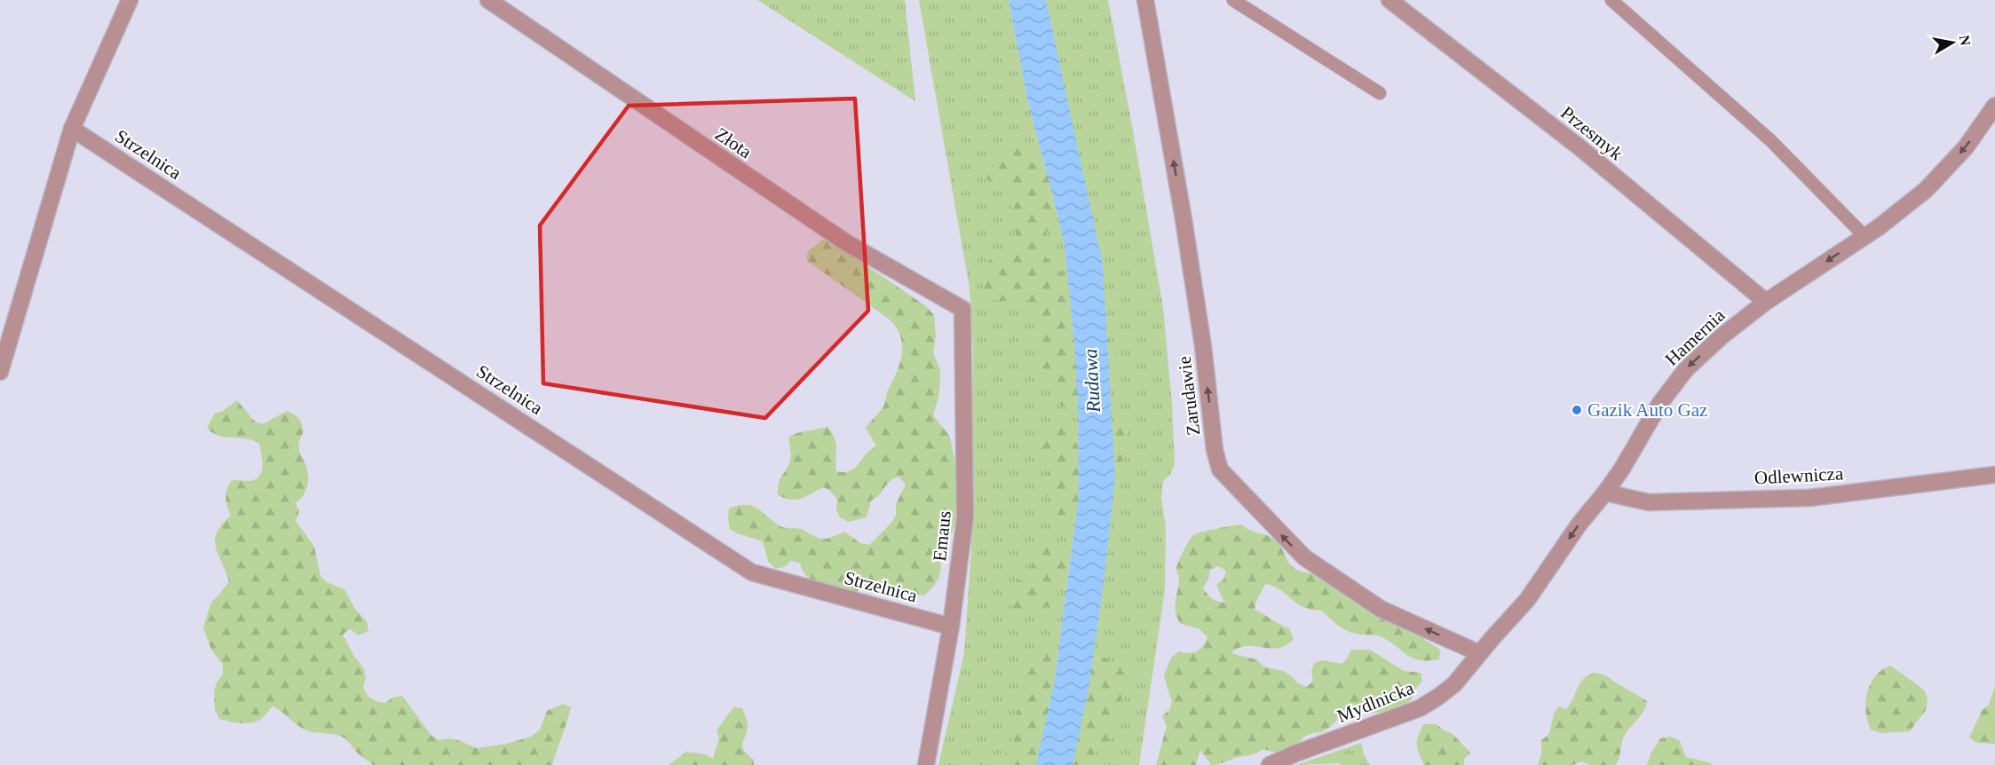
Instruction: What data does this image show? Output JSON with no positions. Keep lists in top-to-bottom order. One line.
{"streets":{"street":["Przesmyk","Złota","Strzelnica","Hamernia","Zarudawie","Odlewnicza","Emaus","Mydlnicka"]},"crossings":[["Przesmyk","Hamernia"],["Złota","Emaus"],["Strzelnica","Emaus"],["Hamernia","Zarudawie"],["Hamernia","Odlewnicza"],["Hamernia","Mydlnicka"],["Zarudawie","Mydlnicka"]],"one_way":["Hamernia","Zarudawie"],"water":["Rudawa"],"places":["Gazik Auto Gaz"],"north":"right"}
